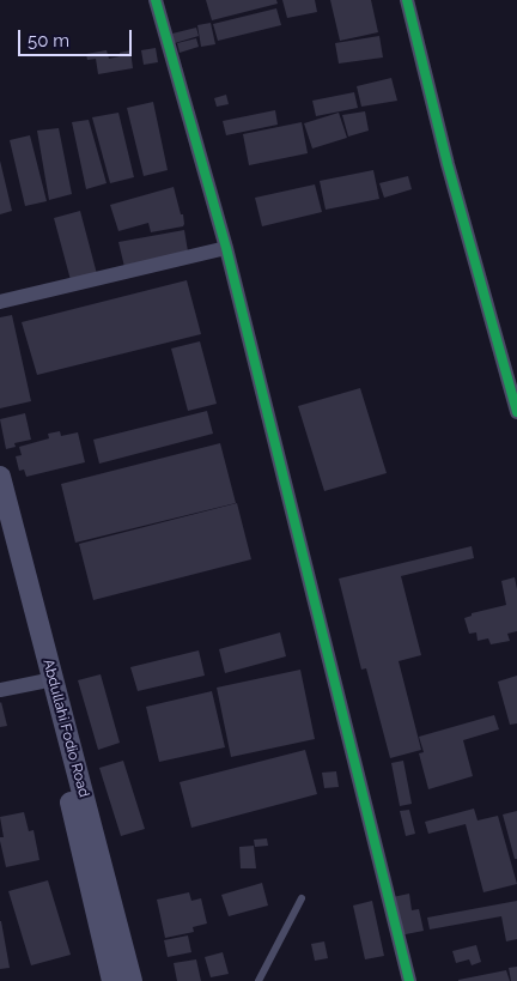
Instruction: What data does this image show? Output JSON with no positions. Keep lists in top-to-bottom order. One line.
{"streets":{"main road":["Abdullahi Fodio Road"]},"scale_bar":"50 m"}
